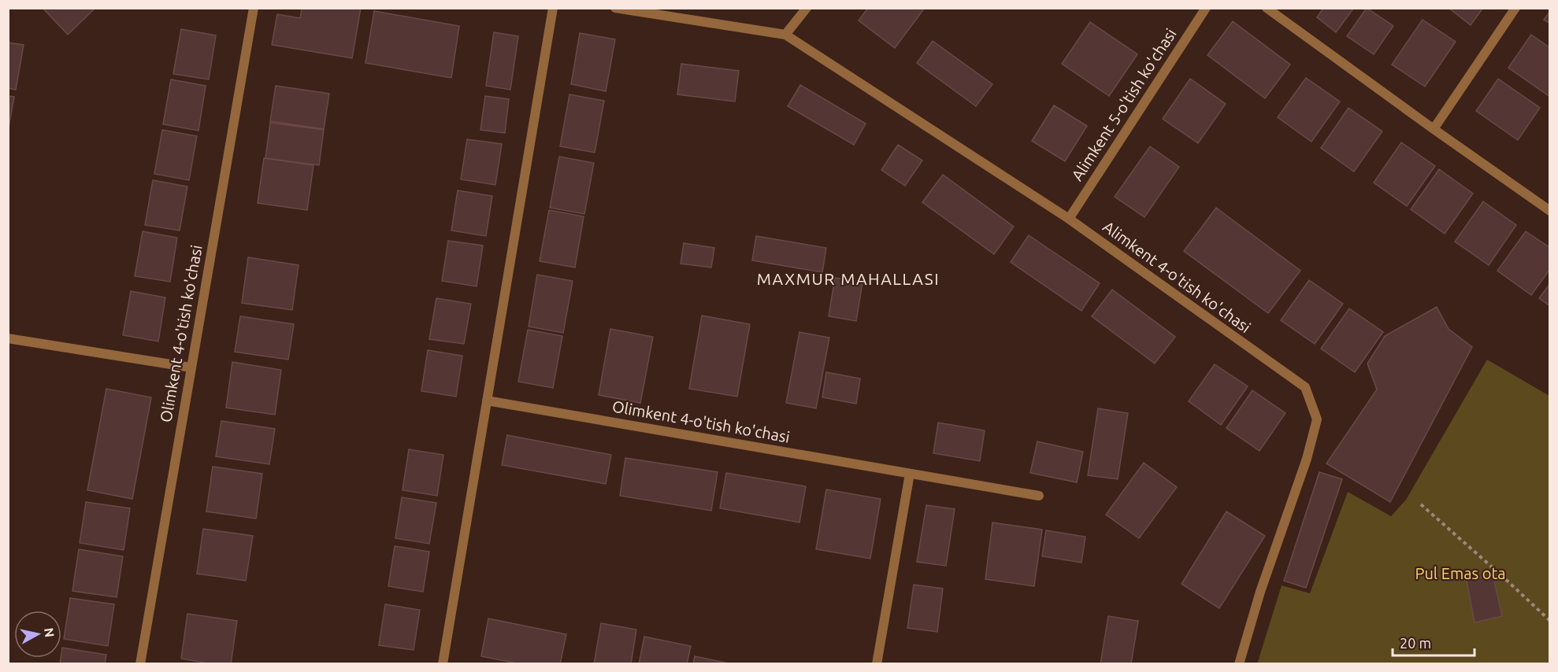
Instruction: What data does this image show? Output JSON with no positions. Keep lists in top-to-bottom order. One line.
{"streets":{"street":["Alimkent 5-o'tish ko'chasi","Alimkent 4-o'tish ko'chasi","Olimkent 4-o'tish ko'chasi"]},"crossings":[["Alimkent 5-o'tish ko'chasi","Alimkent 4-o'tish ko'chasi"]],"districts":["MAXMUR MAHALLASI"],"parks":["Pul Emas ota"],"scale_bar":"20 m","north":"right"}
